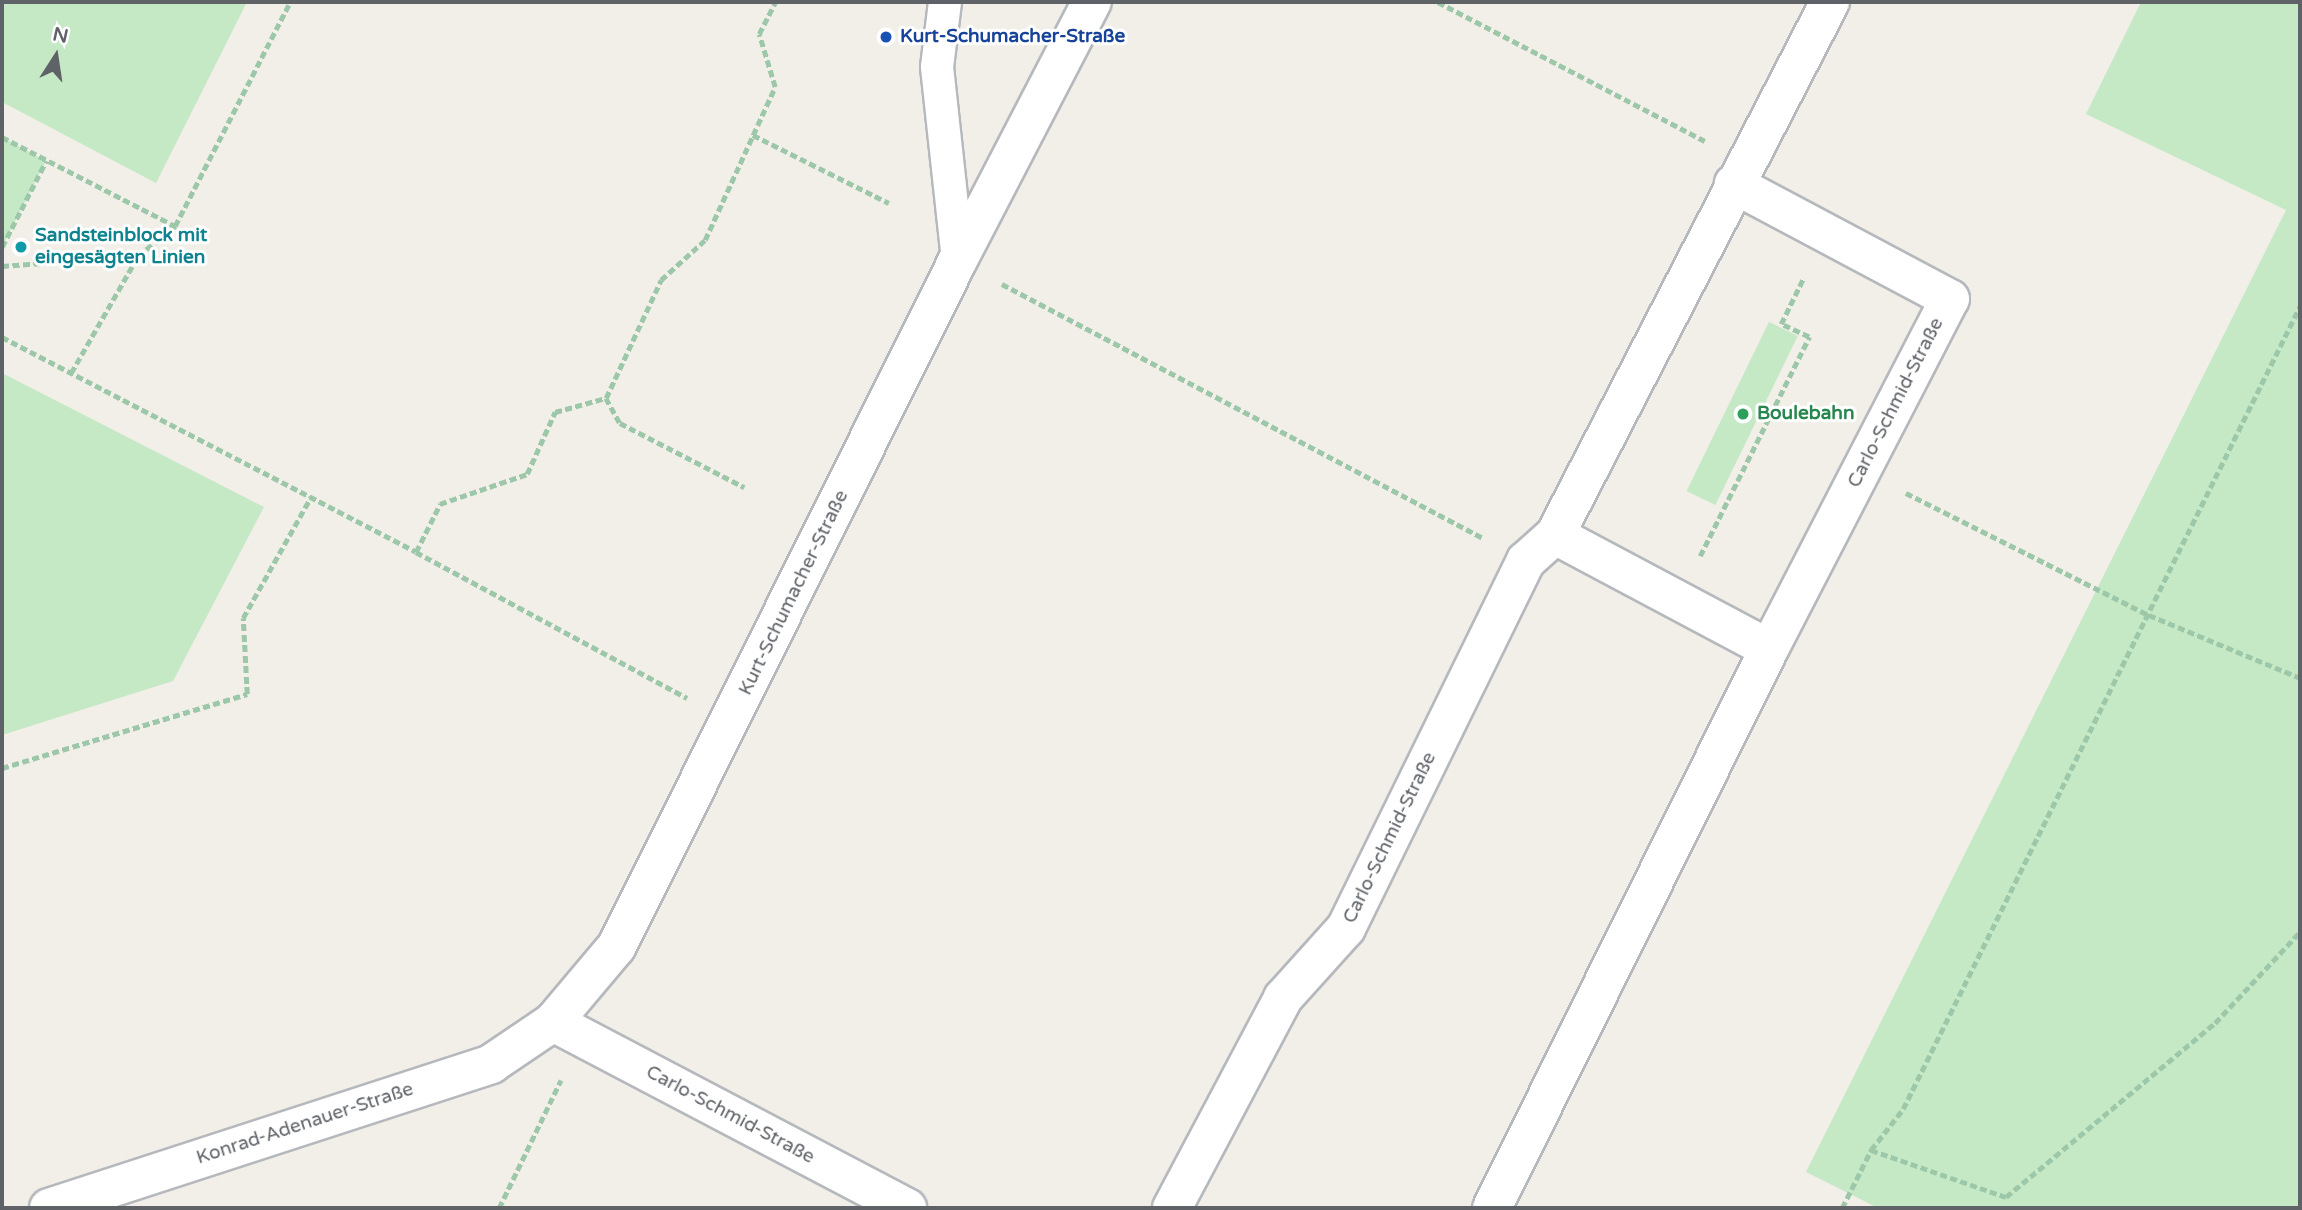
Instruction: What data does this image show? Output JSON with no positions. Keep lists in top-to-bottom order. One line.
{"streets":{"street":["Carlo-Schmid-Straße","Kurt-Schumacher-Straße","Konrad-Adenauer-Straße"]},"crossings":[["Carlo-Schmid-Straße","Kurt-Schumacher-Straße"],["Carlo-Schmid-Straße","Konrad-Adenauer-Straße"],["Kurt-Schumacher-Straße","Konrad-Adenauer-Straße"]],"places":["Kurt-Schumacher-Straße","Sandsteinblock mit eingesägten Linien","Boulebahn"],"north":"top"}
